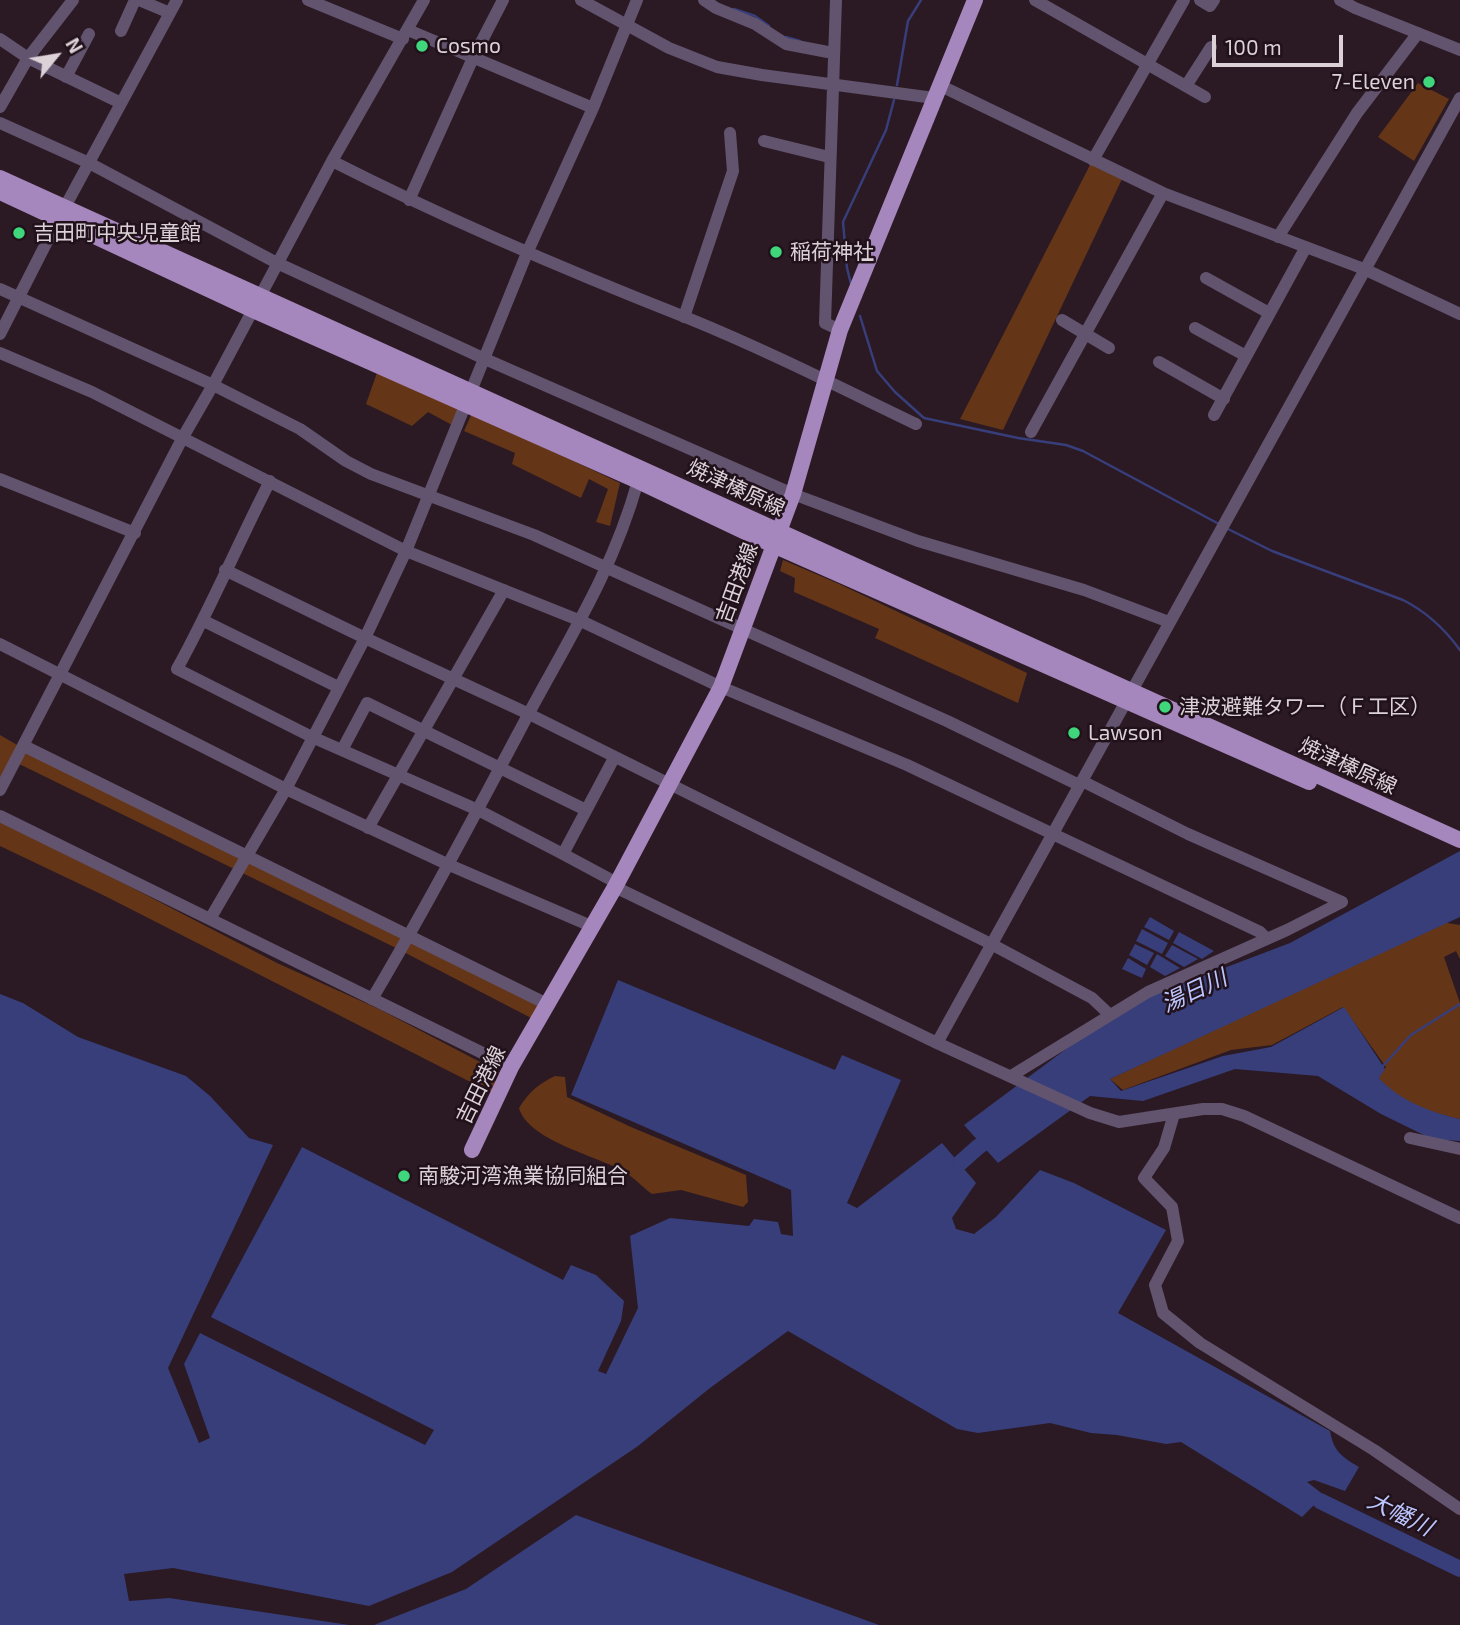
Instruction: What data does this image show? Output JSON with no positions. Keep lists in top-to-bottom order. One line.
{"streets":{"main road":["焼津榛原線","吉田港線"]},"crossings":[["焼津榛原線","吉田港線"]],"water":["湯日川","大幡川"],"places":["Cosmo","7-Eleven","吉田町中央児童館","稲荷神社","津波避難タワー（Ｆ工区）","Lawson","南駿河湾漁業協同組合"],"scale_bar":"100 m","north":"top right"}
